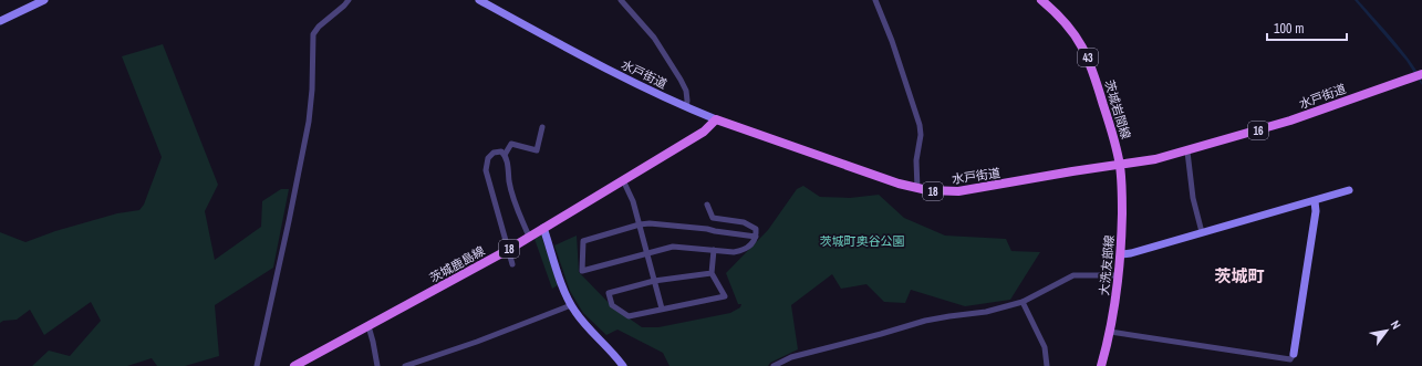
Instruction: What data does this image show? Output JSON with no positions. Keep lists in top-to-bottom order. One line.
{"streets":{"main road":["43","水戸街道","茨城岩間線","16","18","茨城鹿島線","大洗友部線"]},"crossings":[["水戸街道","茨城岩間線"],["水戸街道","茨城鹿島線"],["水戸街道","大洗友部線"],["茨城岩間線","大洗友部線"]],"districts":["茨城町"],"parks":["茨城町奥谷公園"],"scale_bar":"100 m","north":"top right"}
